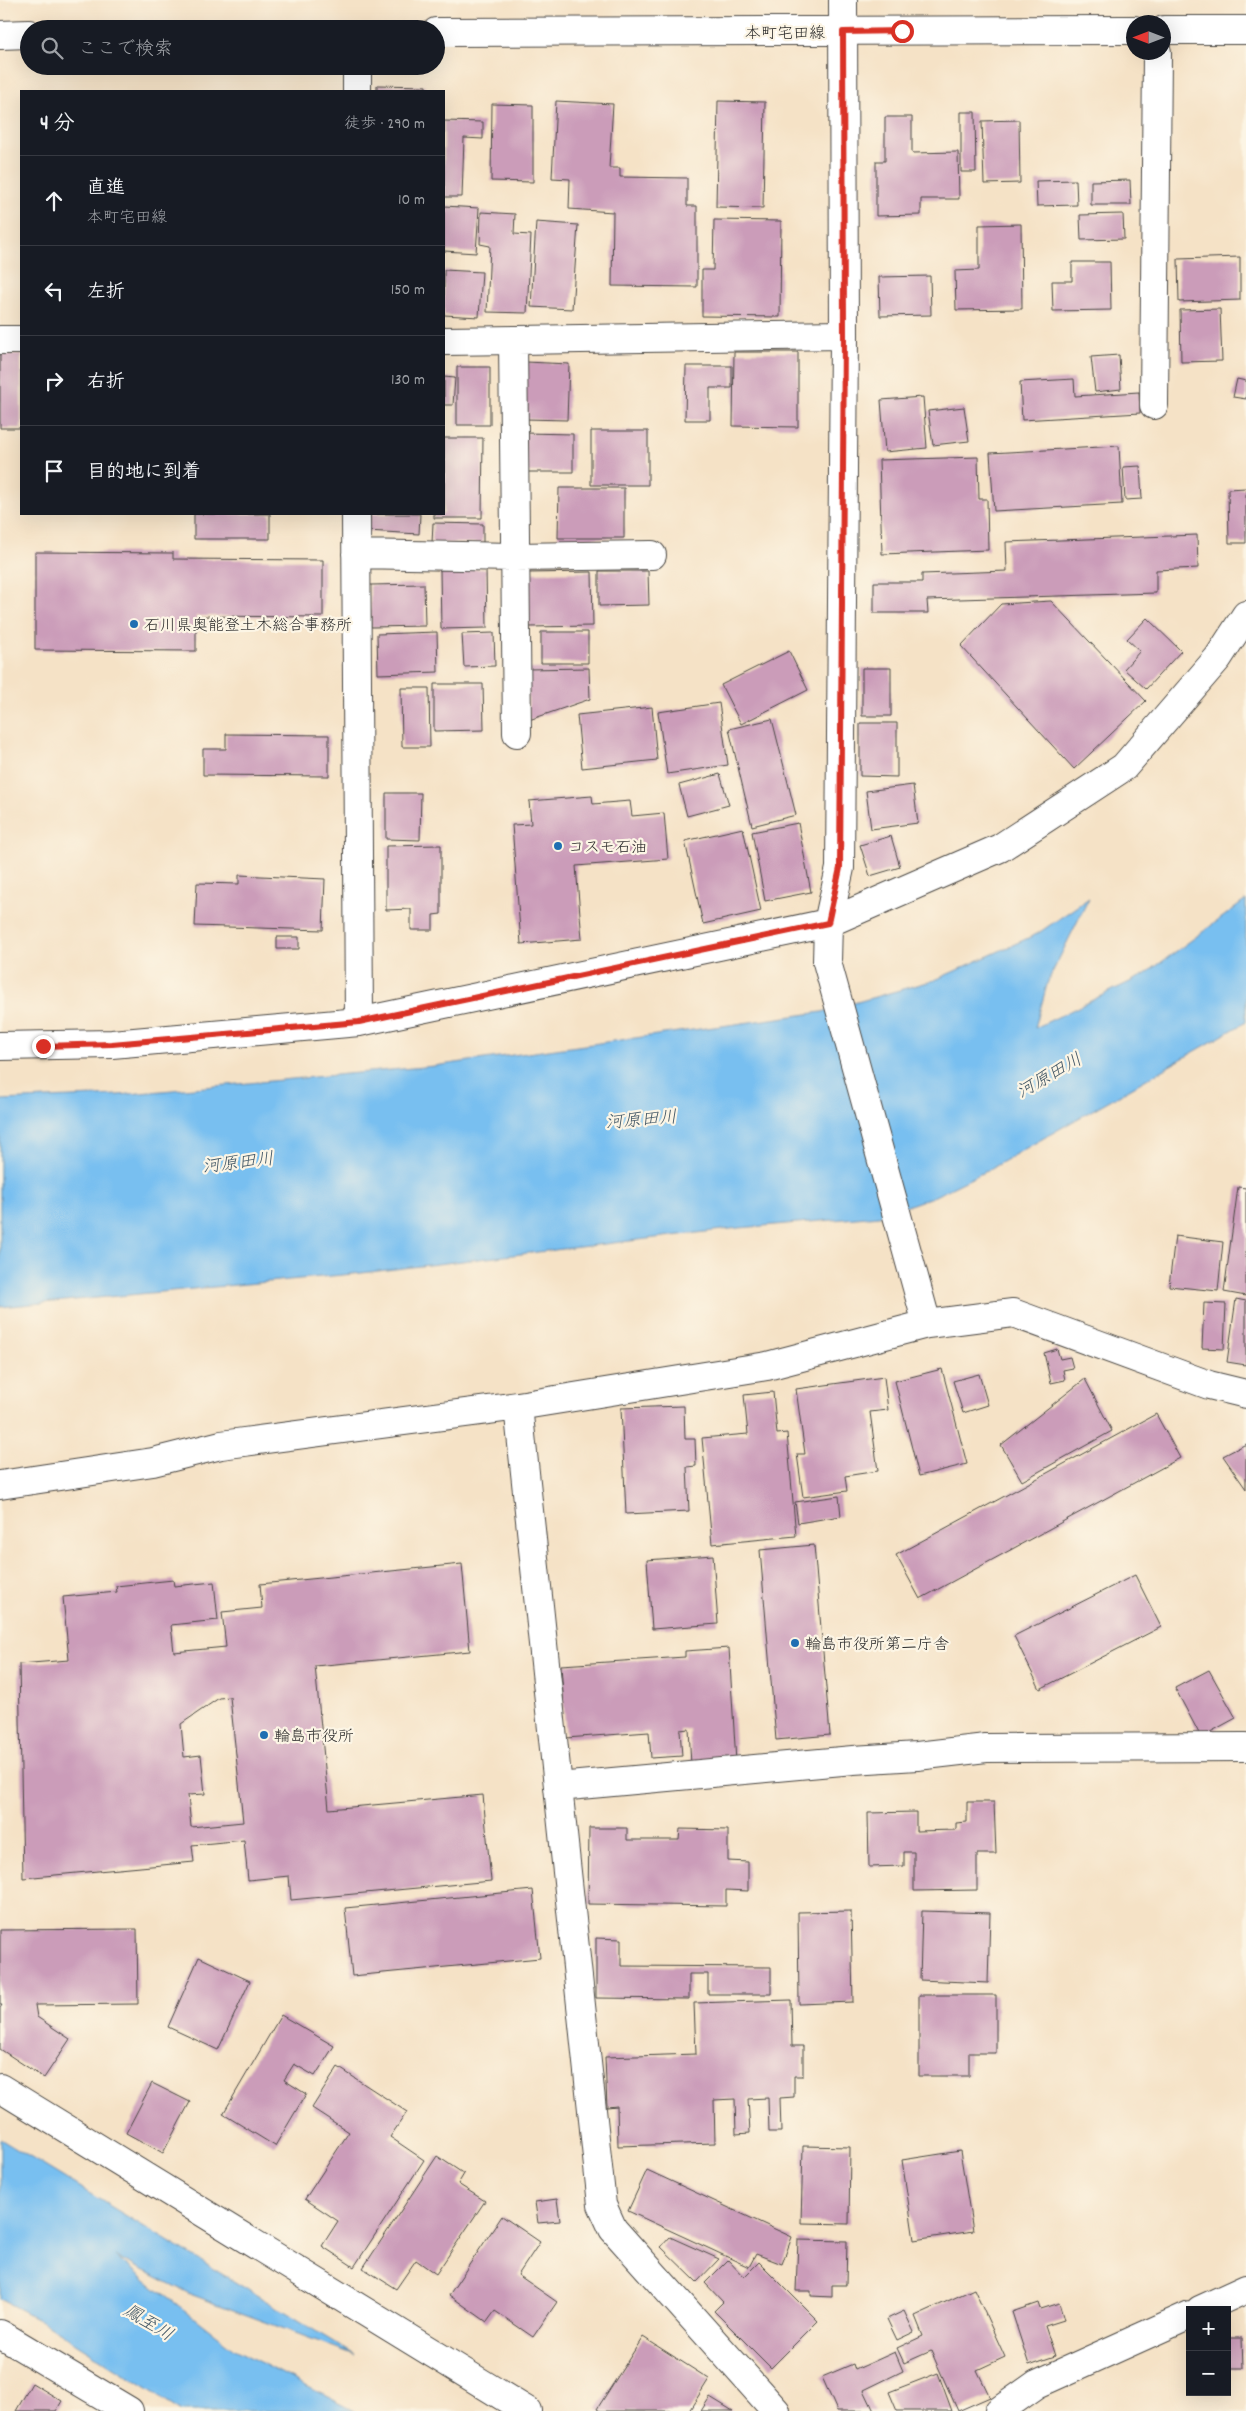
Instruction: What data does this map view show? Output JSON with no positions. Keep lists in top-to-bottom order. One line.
{"streets":{"street":["本町宅田線"]},"water":["河原田川","鳳至川"],"places":["石川県奥能登土木総合事務所","コスモ石油","輪島市役所第二庁舎","輪島市役所"],"north":"left","page":{"search":"ここで検索","heading":["4 分","徒歩 · 290 m"],"list":[["直進","本町宅田線","10 m"],["左折","150 m"],["右折","130 m"],"目的地に到着"],"map_buttons":["+","−"]}}
